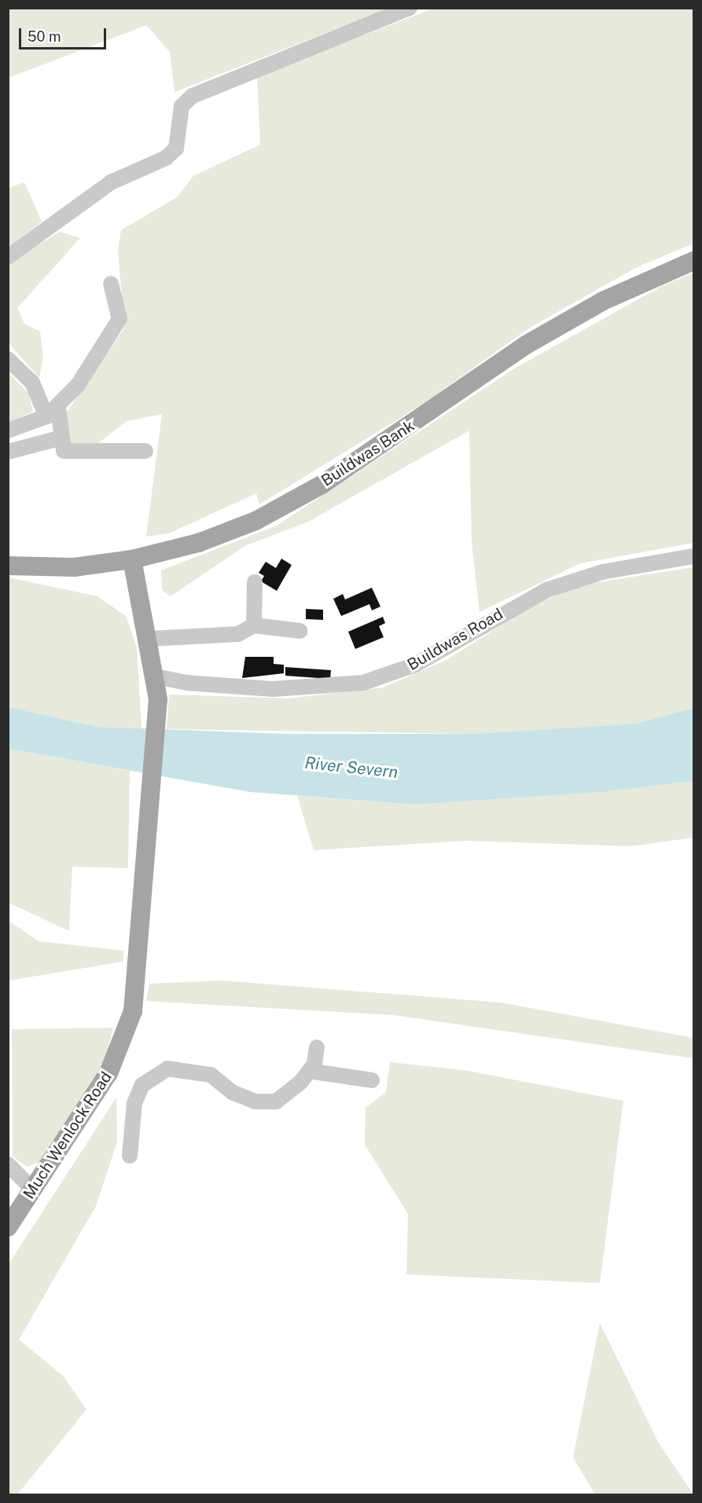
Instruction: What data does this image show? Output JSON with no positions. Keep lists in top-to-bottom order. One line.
{"streets":{"main road":["Buildwas Bank","Much Wenlock Road"],"street":["Buildwas Road"]},"crossings":[["Buildwas Road","Much Wenlock Road"]],"water":["River Severn"],"scale_bar":"50 m"}
